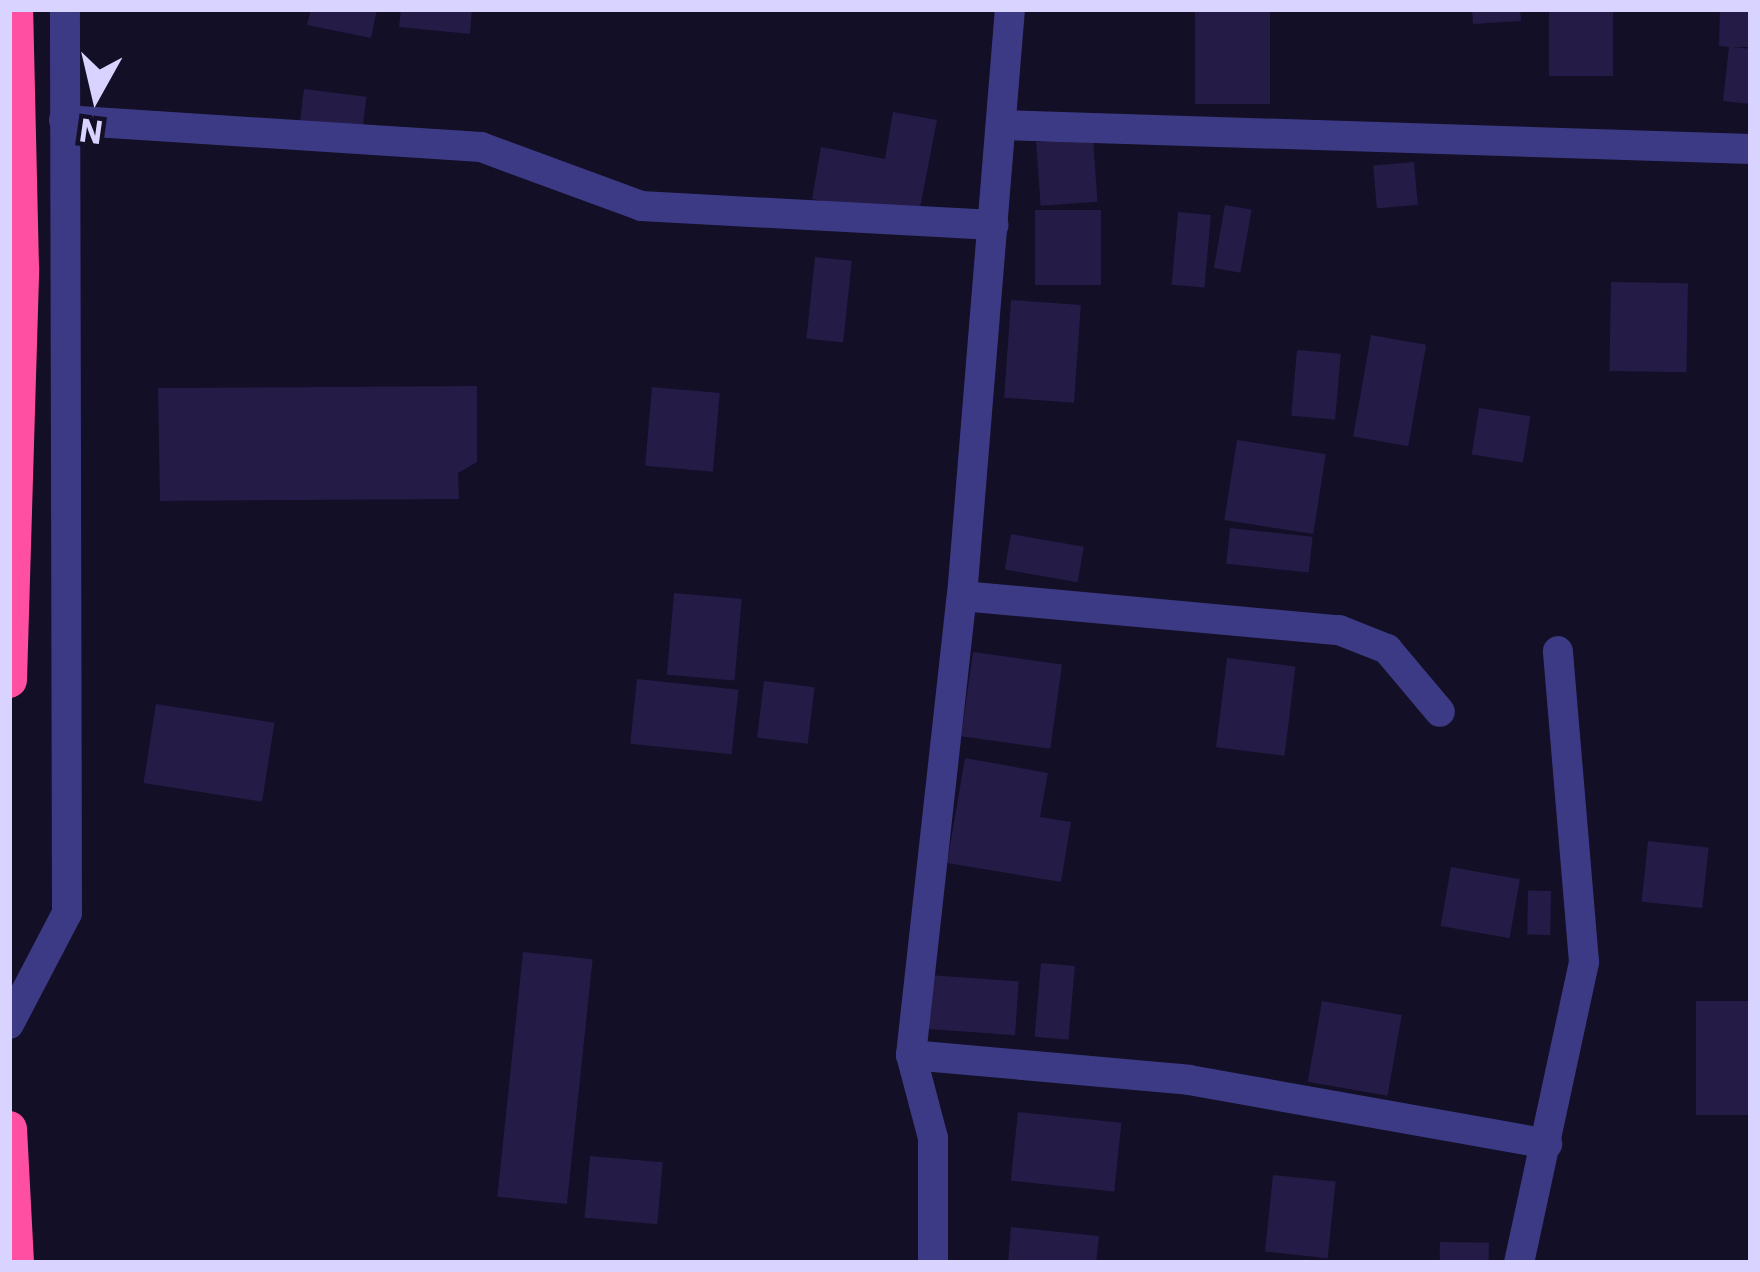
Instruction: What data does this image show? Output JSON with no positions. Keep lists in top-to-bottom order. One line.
{"north":"bottom"}
